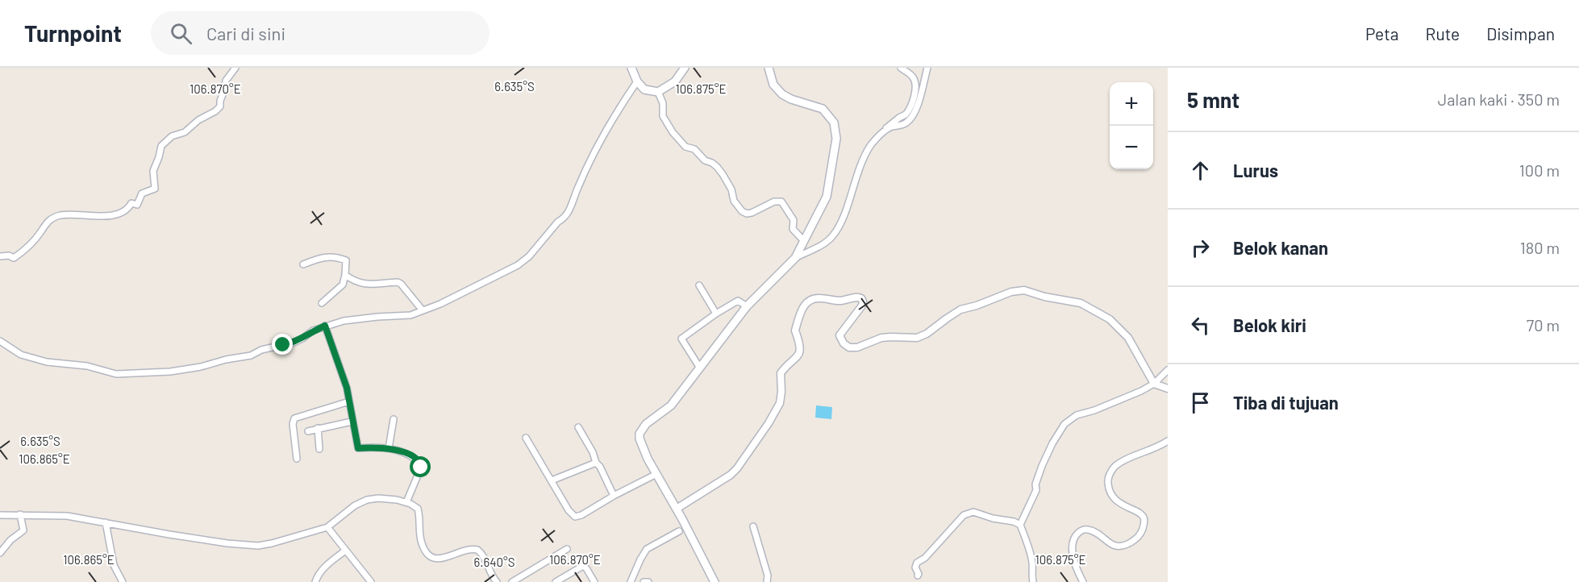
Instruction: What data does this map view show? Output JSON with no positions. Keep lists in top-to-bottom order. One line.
{"page":{"header":"Turnpoint","search":"Cari di sini","nav":["Peta","Rute","Disimpan"],"heading":["5 mnt","Jalan kaki · 350 m"],"map_buttons":["+","−"],"list":[["Lurus","100 m"],["Belok kanan","180 m"],["Belok kiri","70 m"],"Tiba di tujuan"]},"coordinates":["6.635°S","106.870°E","106.875°E","106.865°E","6.640°S"]}
